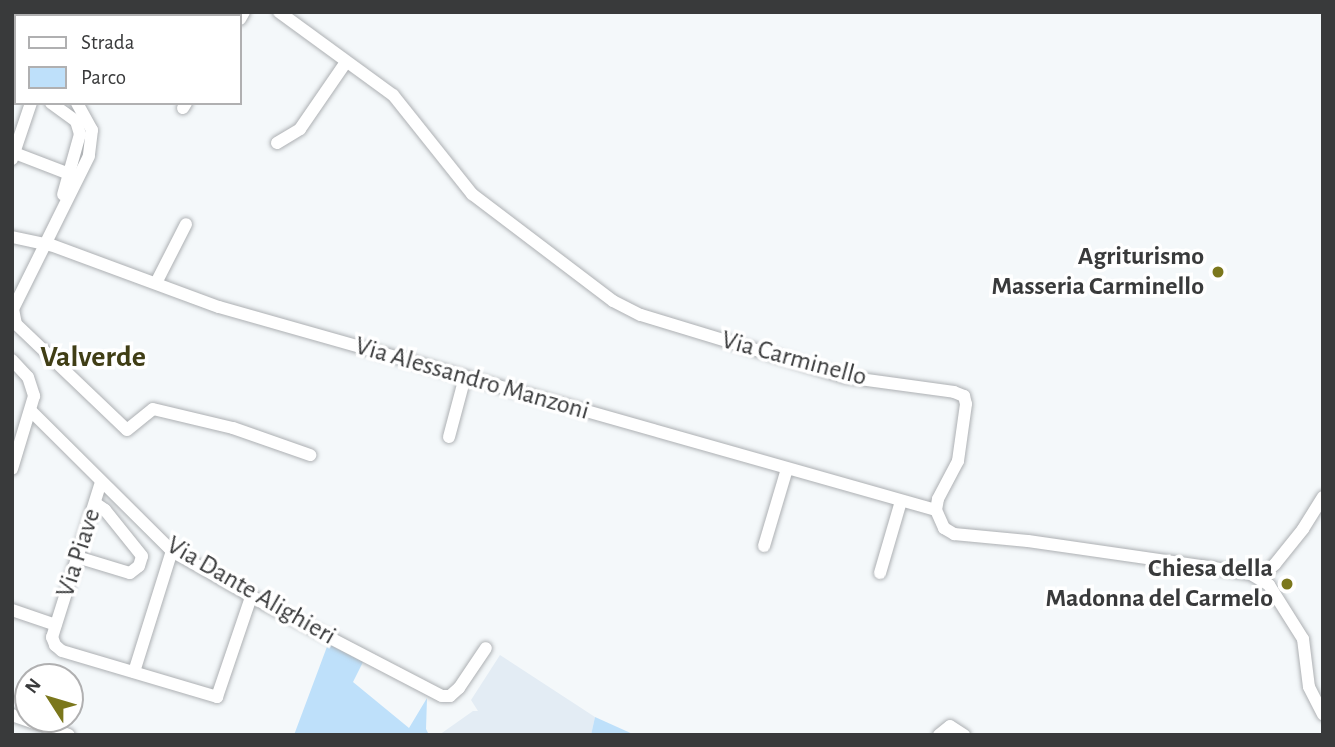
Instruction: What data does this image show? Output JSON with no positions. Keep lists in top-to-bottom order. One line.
{"streets":{"street":["Via Carminello","Via Alessandro Manzoni","Via Piave","Via Dante Alighieri"]},"crossings":[["Via Carminello","Via Alessandro Manzoni"],["Via Piave","Via Dante Alighieri"]],"districts":["Valverde"],"places":["Agriturismo Masseria Carminello","Chiesa della Madonna del Carmelo"],"legend":["Strada","Parco"],"north":"top left"}
